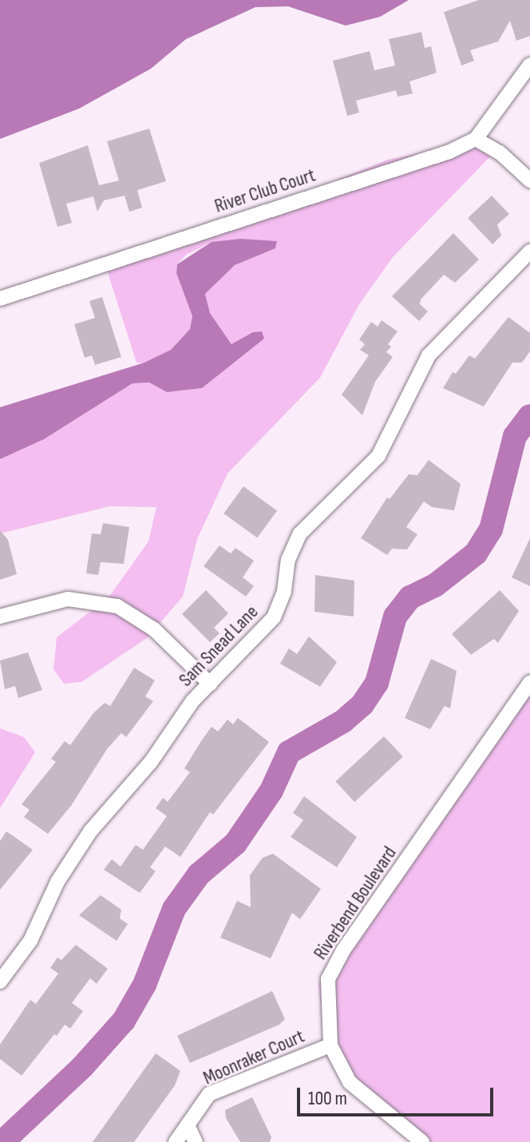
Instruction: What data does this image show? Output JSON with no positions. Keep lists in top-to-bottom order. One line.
{"streets":{"street":["River Club Court","Sam Snead Lane","Riverbend Boulevard","Moonraker Court"]},"crossings":[["Riverbend Boulevard","Moonraker Court"]],"scale_bar":"100 m"}
